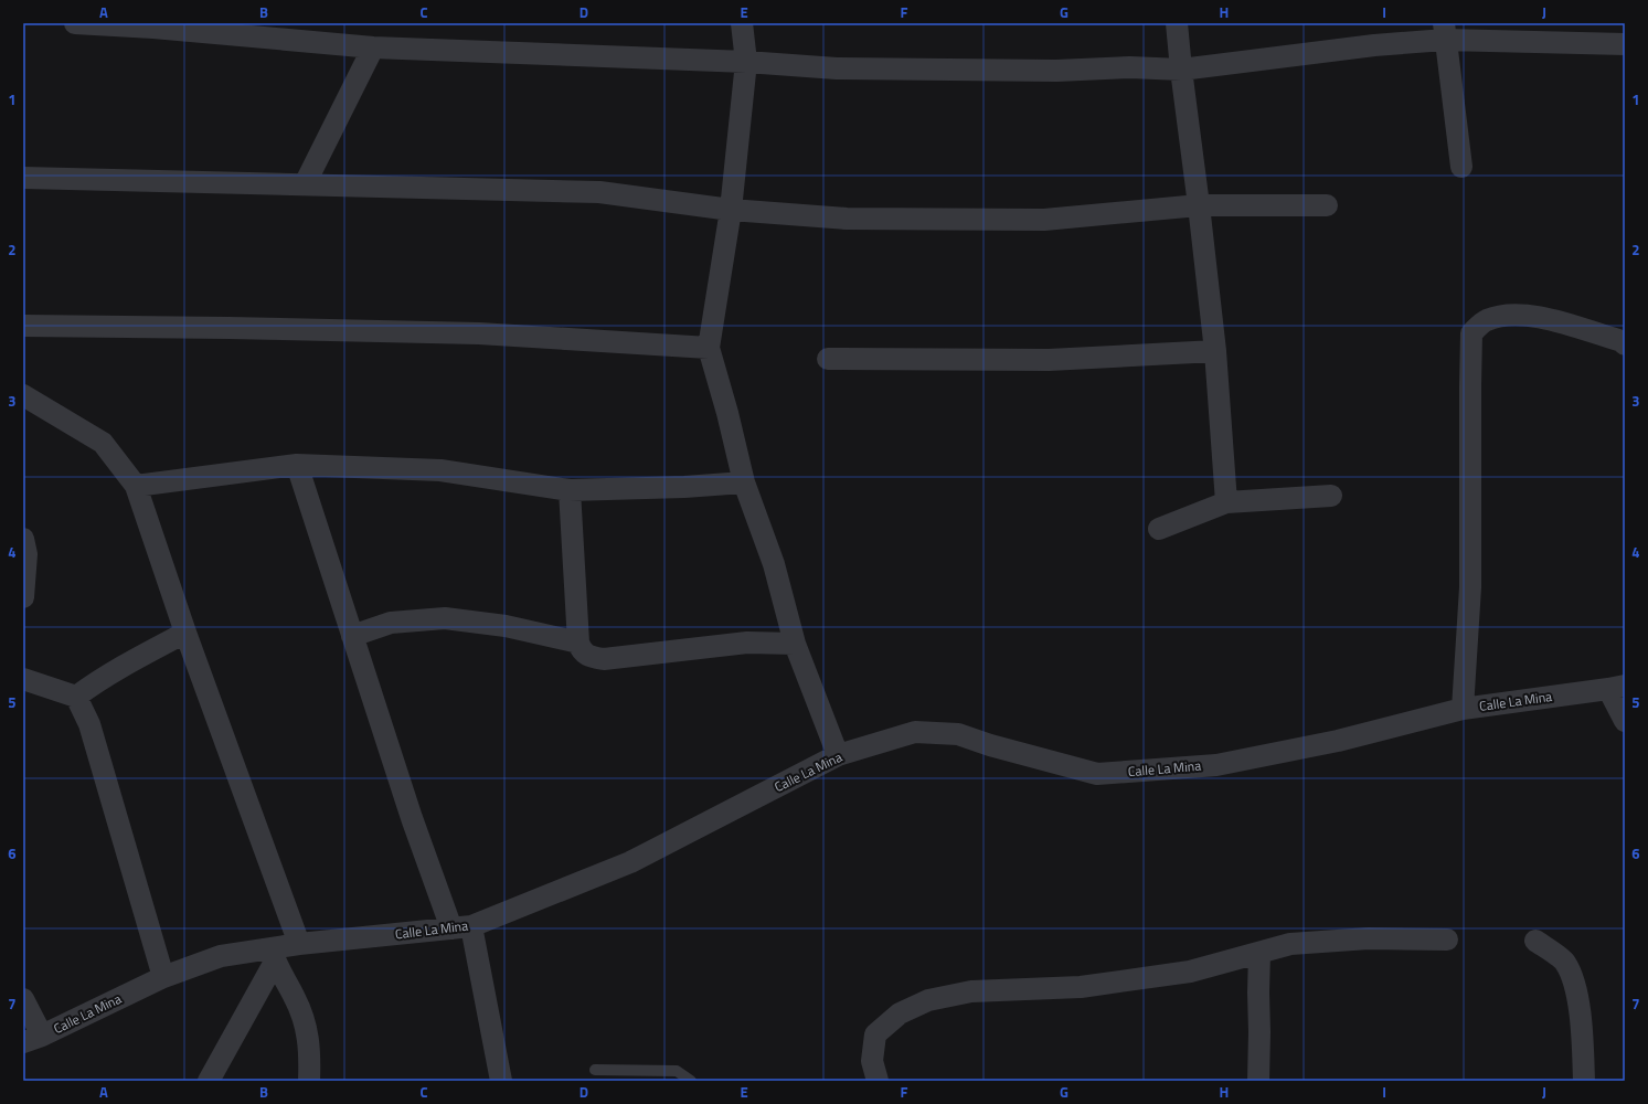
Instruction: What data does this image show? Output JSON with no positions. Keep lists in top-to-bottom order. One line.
{"streets":{"street":["Calle La Mina"]},"grid":{"columns":["A","B","C","D","E","F","G","H","I","J"],"rows":["1","2","3","4","5","6","7"]}}
